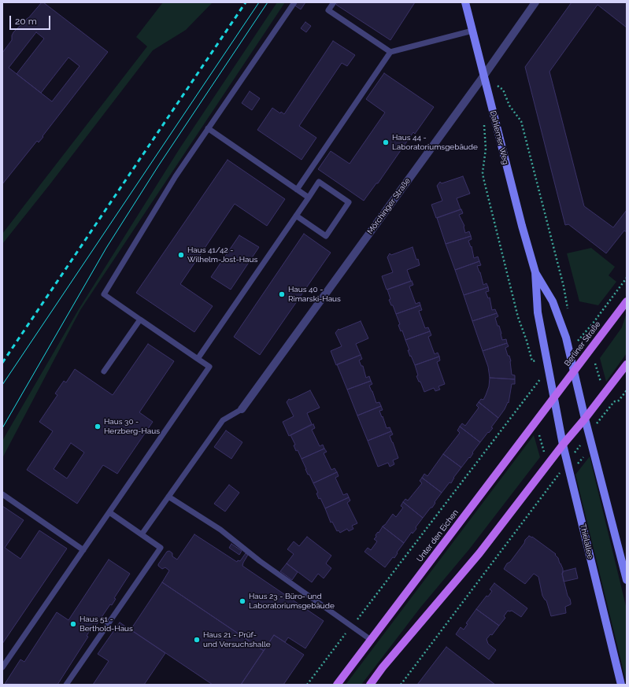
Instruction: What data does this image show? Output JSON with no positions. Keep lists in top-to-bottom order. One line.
{"streets":{"main road":["Dahlemer Weg","Berliner Straße","Unter den Eichen","Thielallee"],"street":["Mörchinger Straße"]},"crossings":[["Dahlemer Weg","Mörchinger Straße"],["Dahlemer Weg","Berliner Straße"],["Dahlemer Weg","Unter den Eichen"],["Dahlemer Weg","Thielallee"],["Berliner Straße","Unter den Eichen"],["Berliner Straße","Thielallee"],["Unter den Eichen","Thielallee"]],"places":["Haus 44 - Laboratoriumsgebäude","Haus 41/42 - Wilhelm-Jost-Haus","Haus 40 - Rimarski-Haus","Haus 30 - Herzberg-Haus","Haus 23 - Büro- und Laboratoriumsgebäude","Haus 51 - Berthold-Haus","Haus 21 - Prüf- und Versuchshalle"],"scale_bar":"20 m"}
